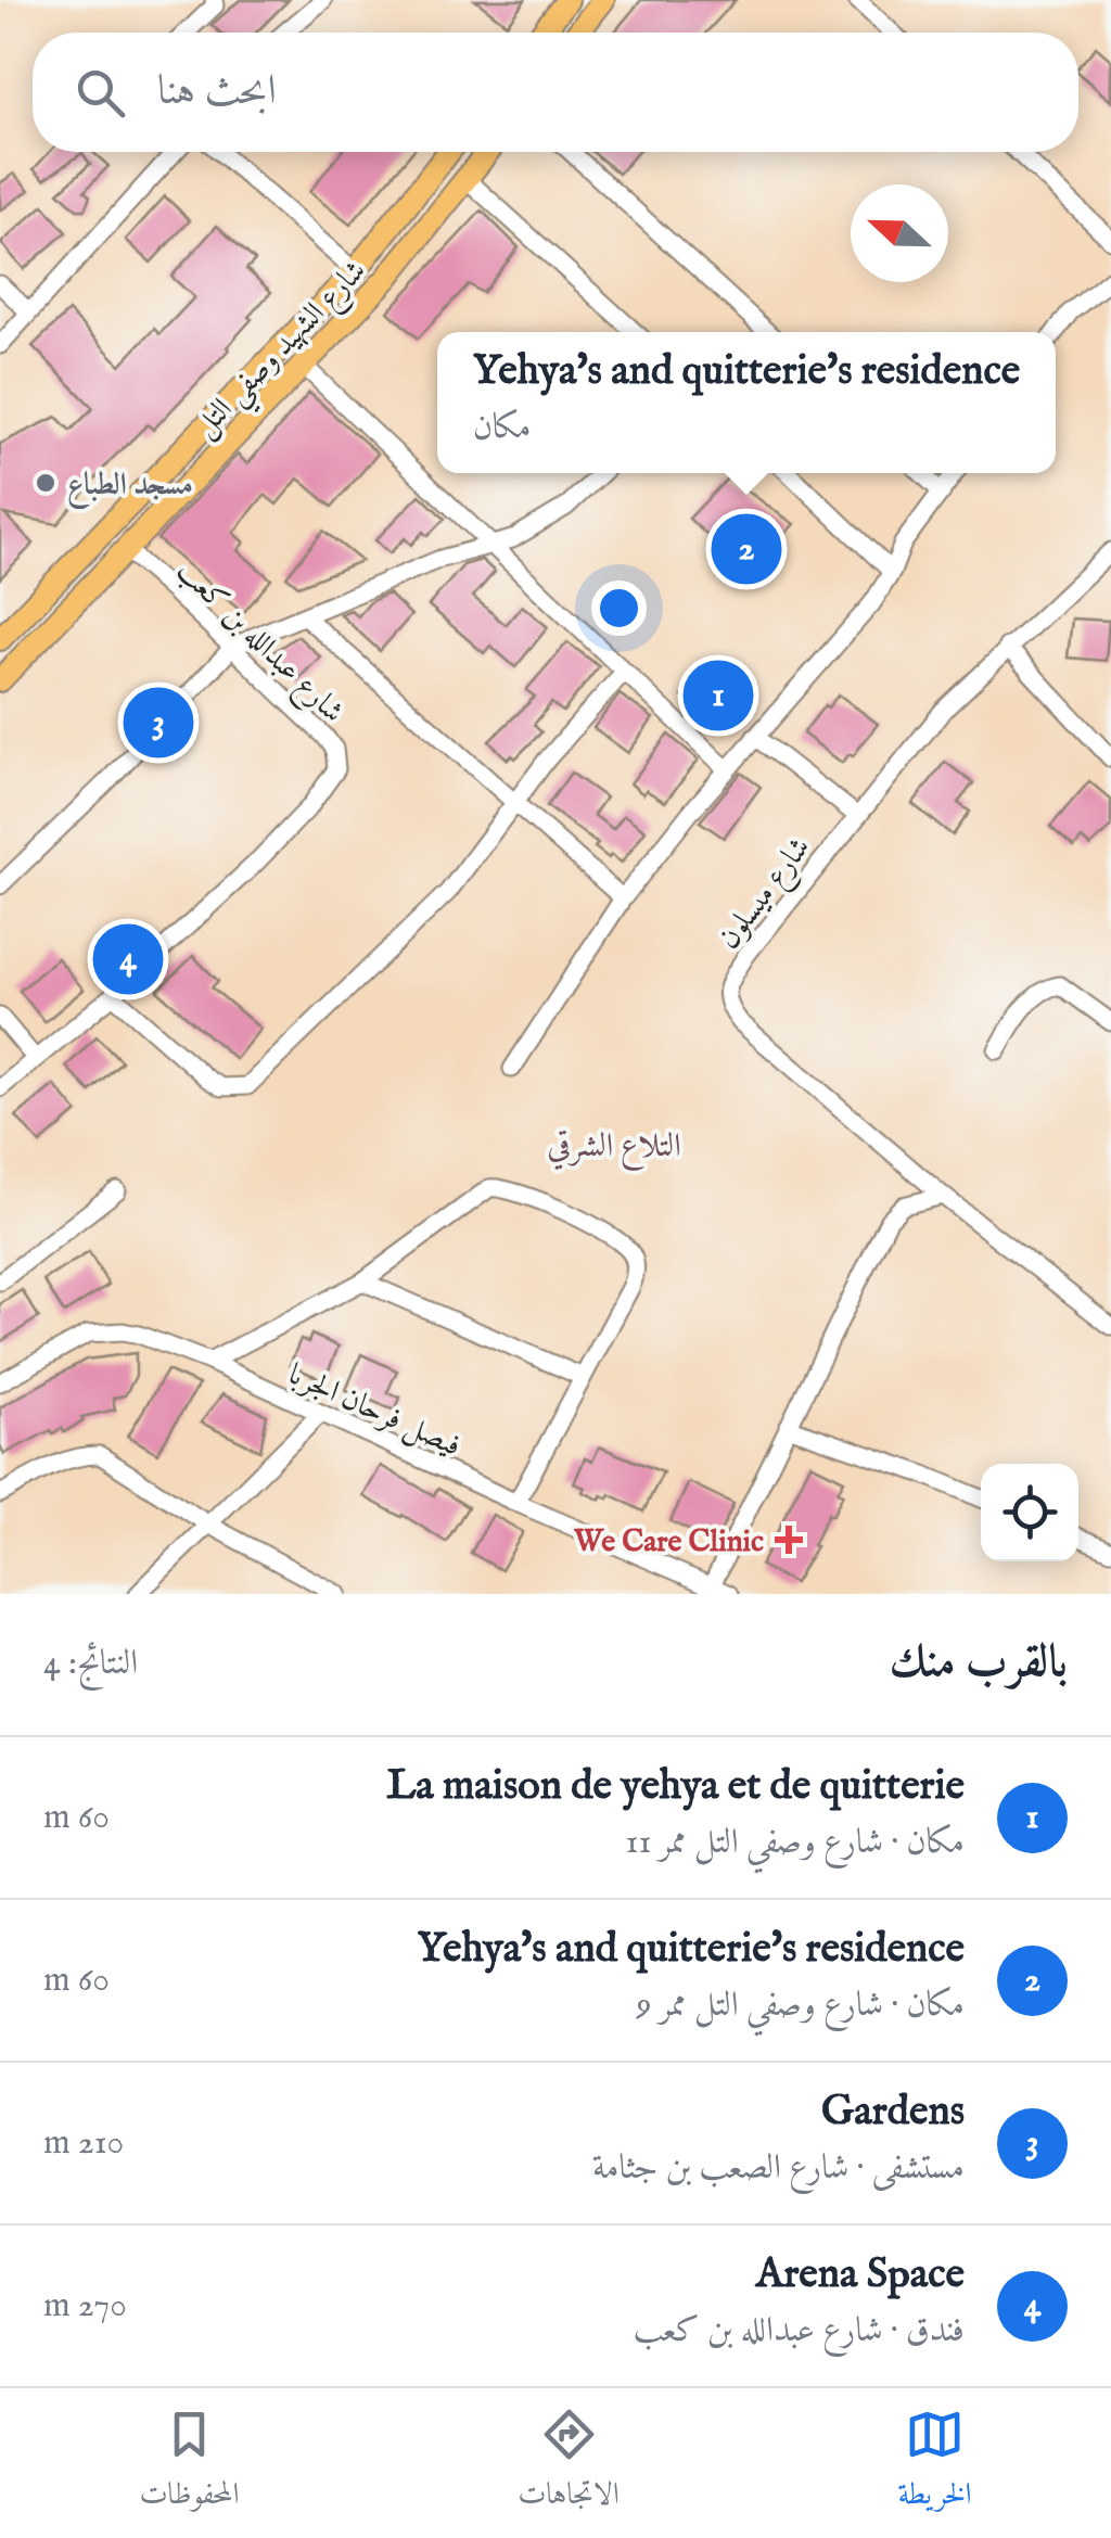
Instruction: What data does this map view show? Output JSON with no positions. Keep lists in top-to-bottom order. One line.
{"streets":{"main road":["شارع الشهيد وصفي التل"],"street":["شارع عبدالله بن كعب","شارع ميسلون","فيصل فرحان الجربا"]},"crossings":[["شارع الشهيد وصفي التل","شارع عبدالله بن كعب"]],"districts":["التلاع الشرقي"],"places":{"other":["مسجد الطباع"],"health":["We Care Clinic"]},"north":"left","page":{"search":"ابحث هنا","popup":["Yehya's and quitterie's residence","مكان"],"pins":["2","1","3","4"],"heading":["بالقرب منك","النتائج: 4"],"list":[{"mark":"1","name":"La maison de yehya et de quitterie","note":"مكان · شارع وصفي التل ممر 11","value":"60 m"},{"mark":"2","name":"Yehya's and quitterie's residence","note":"مكان · شارع وصفي التل ممر 9","value":"60 m"},{"mark":"3","name":"Gardens","note":"مستشفى · شارع الصعب بن جثامة","value":"210 m"},{"mark":"4","name":"Arena Space","note":"فندق · شارع عبدالله بن كعب","value":"270 m"}],"nav":["الخريطة","الاتجاهات","المحفوظات"]}}
